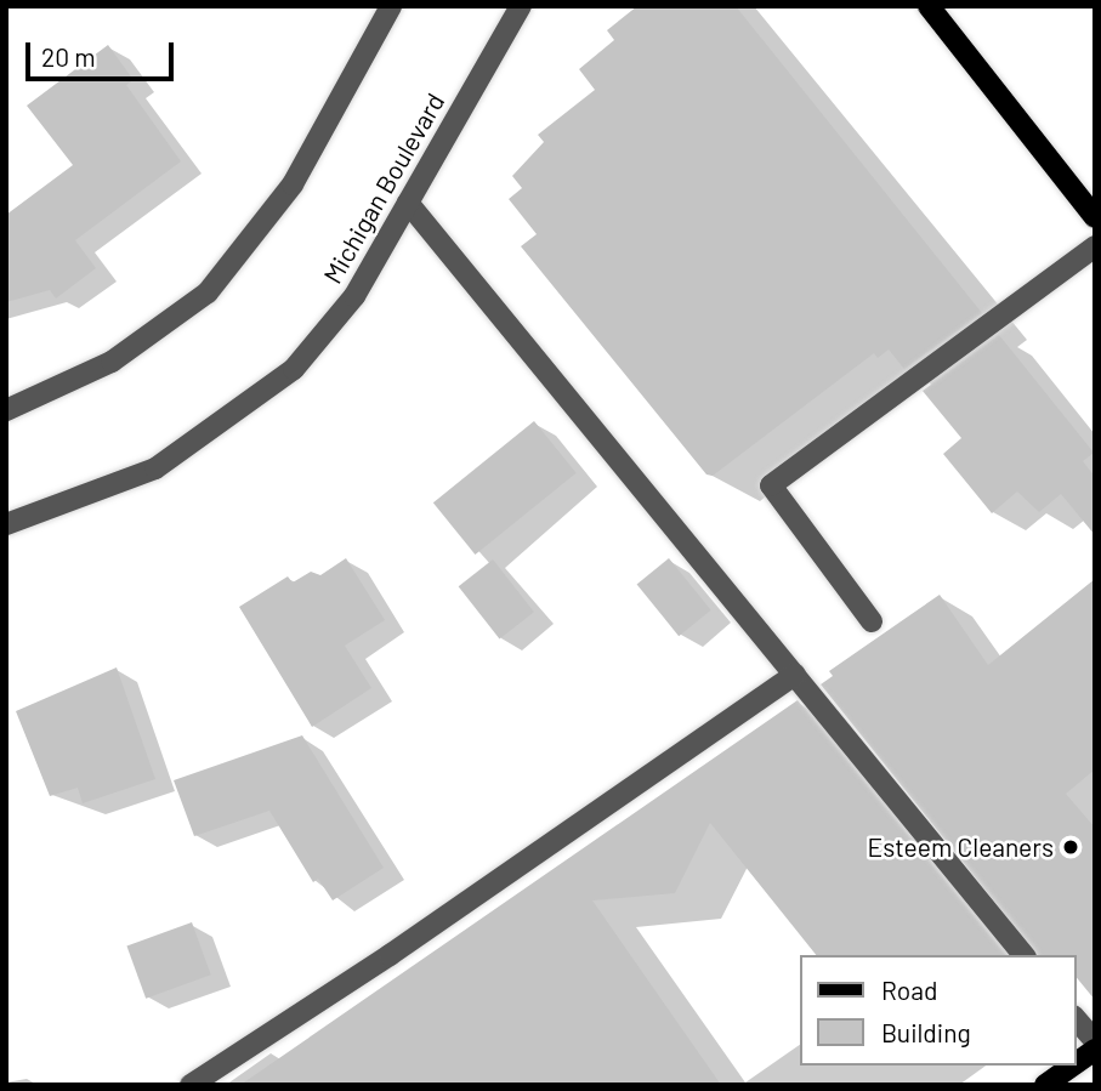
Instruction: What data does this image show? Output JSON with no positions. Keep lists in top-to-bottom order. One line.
{"streets":{"street":["Michigan Boulevard"]},"places":["Esteem Cleaners"],"legend":["Road","Building"],"scale_bar":"20 m"}
